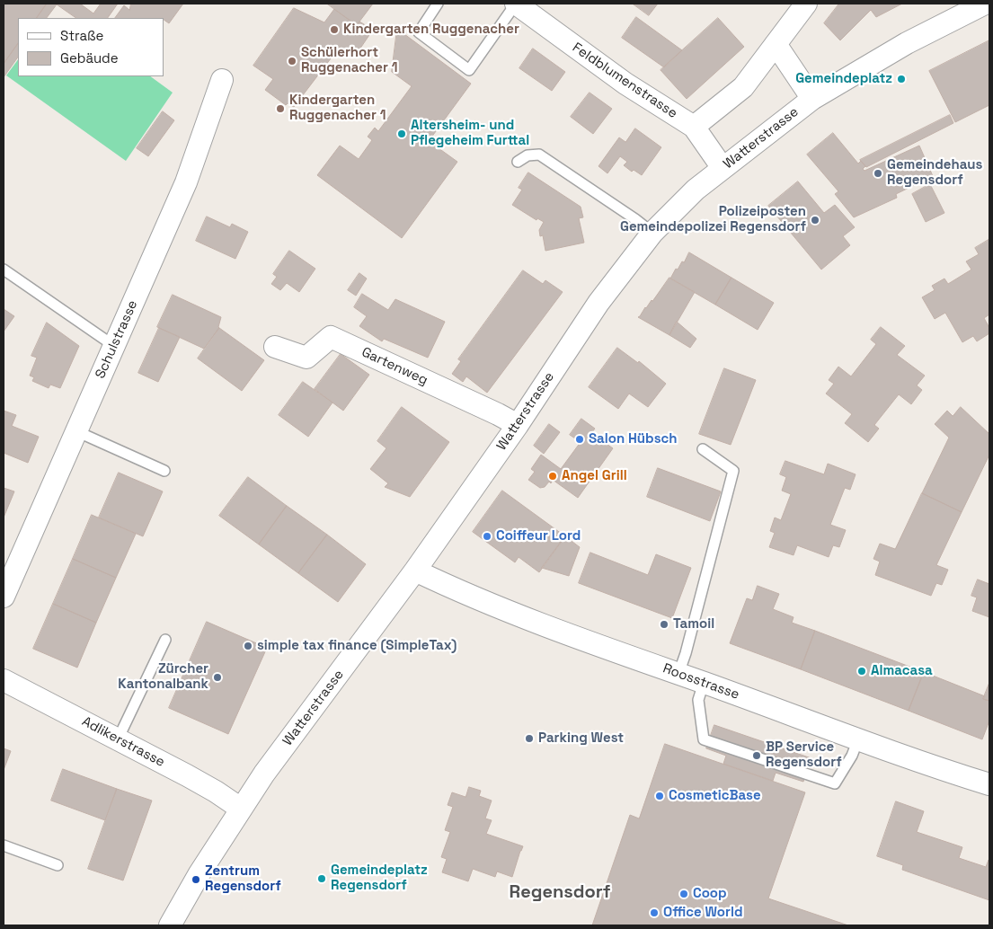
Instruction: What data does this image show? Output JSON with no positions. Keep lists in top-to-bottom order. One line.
{"streets":{"street":["Feldblumenstrasse","Watterstrasse","Schulstrasse","Gartenweg","Roosstrasse","Adlikerstrasse"]},"crossings":[["Feldblumenstrasse","Watterstrasse"],["Watterstrasse","Gartenweg"],["Watterstrasse","Roosstrasse"],["Watterstrasse","Adlikerstrasse"]],"districts":["Regensdorf"],"places":["Kindergarten Ruggenacher","Schülerhort Ruggenacher 1","Gemeindeplatz","Kindergarten Ruggenacher 1","Altersheim- und Pflegeheim Furttal","Gemeindehaus Regensdorf","Polizeiposten Gemeindepolizei Regensdorf","Salon Hübsch","Angel Grill","Coiffeur Lord","Tamoil","simple tax finance (SimpleTax)","Almacasa","Zürcher Kantonalbank","Parking West","BP Service Regensdorf","CosmeticBase","Gemeindeplatz Regensdorf","Zentrum Regensdorf","Coop","Office World"],"legend":["Straße","Gebäude"]}
